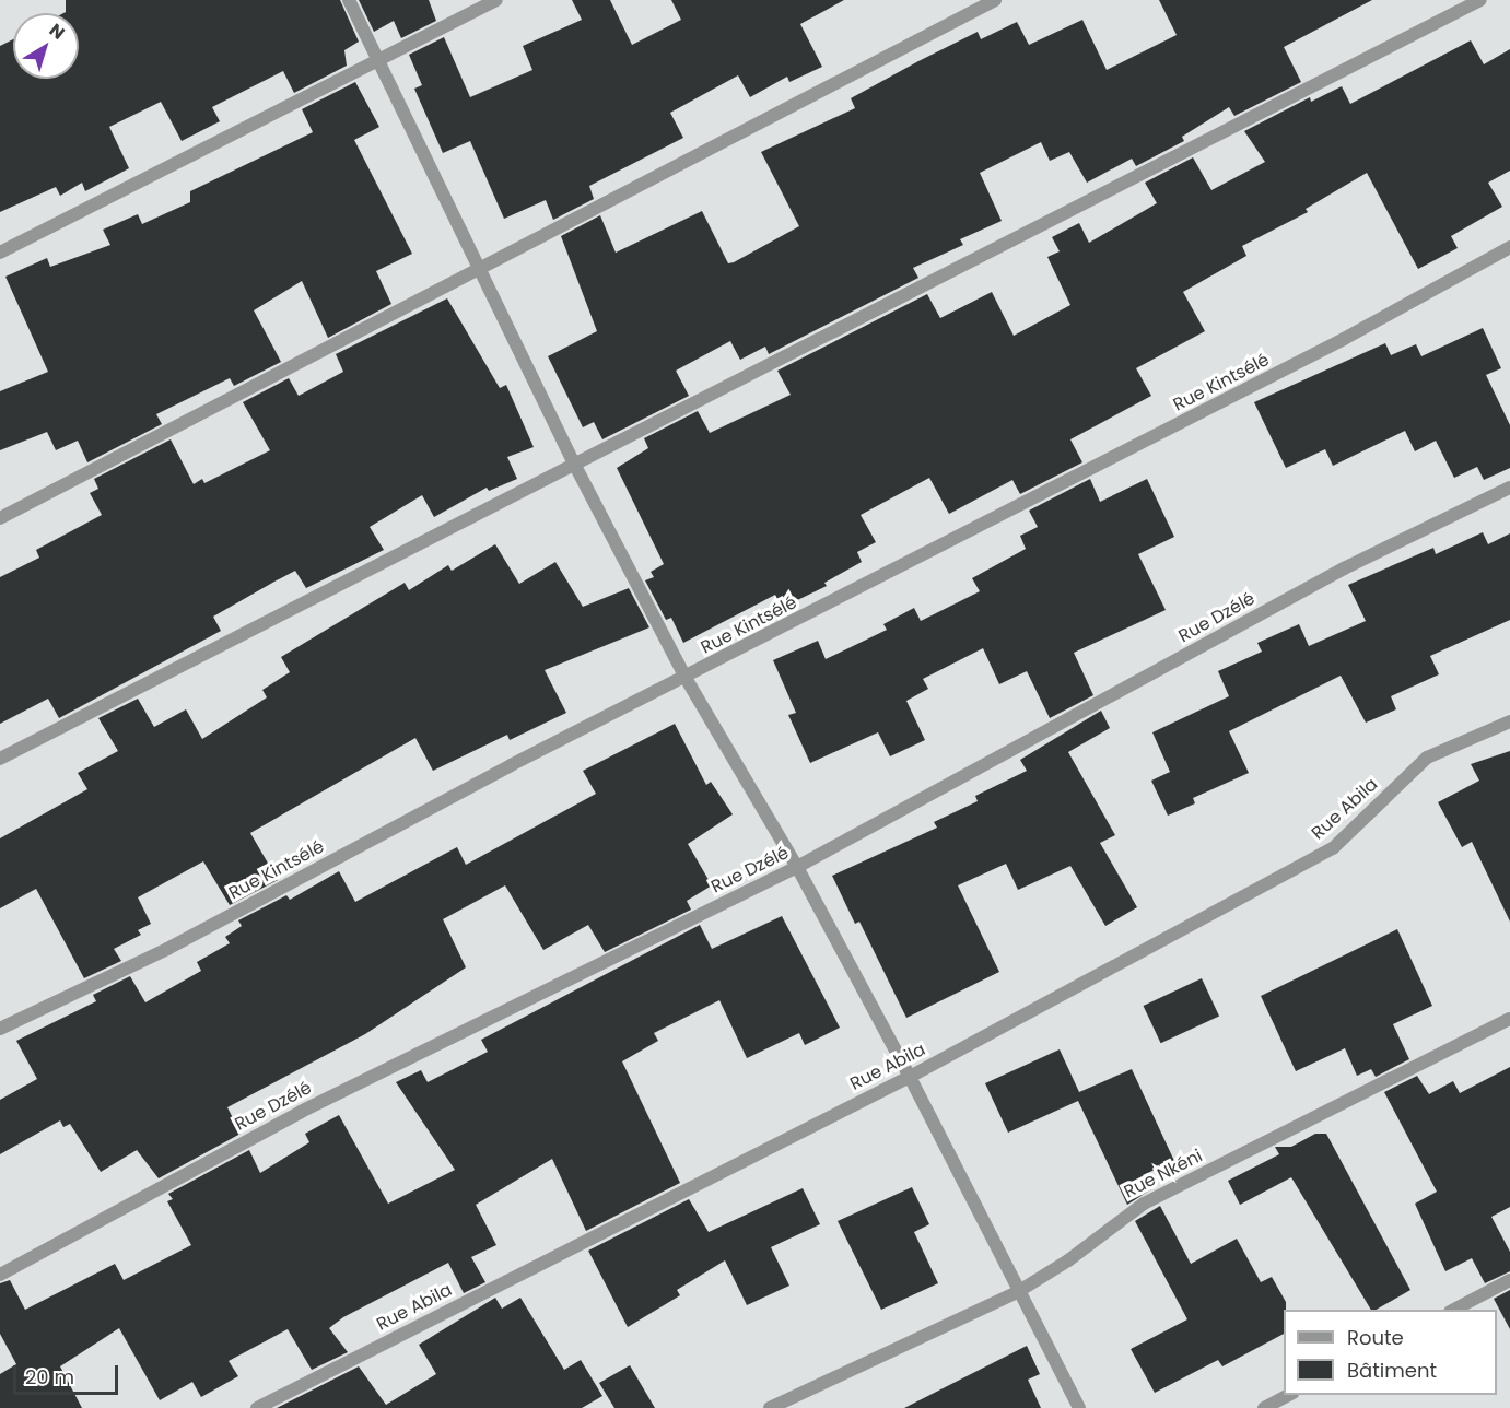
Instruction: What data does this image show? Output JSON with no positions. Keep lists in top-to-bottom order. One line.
{"streets":{"street":["Rue Kintsélé","Rue Dzélé","Rue Abila","Rue Nkéni"]},"legend":["Route","Bâtiment"],"scale_bar":"20 m","north":"top right"}
